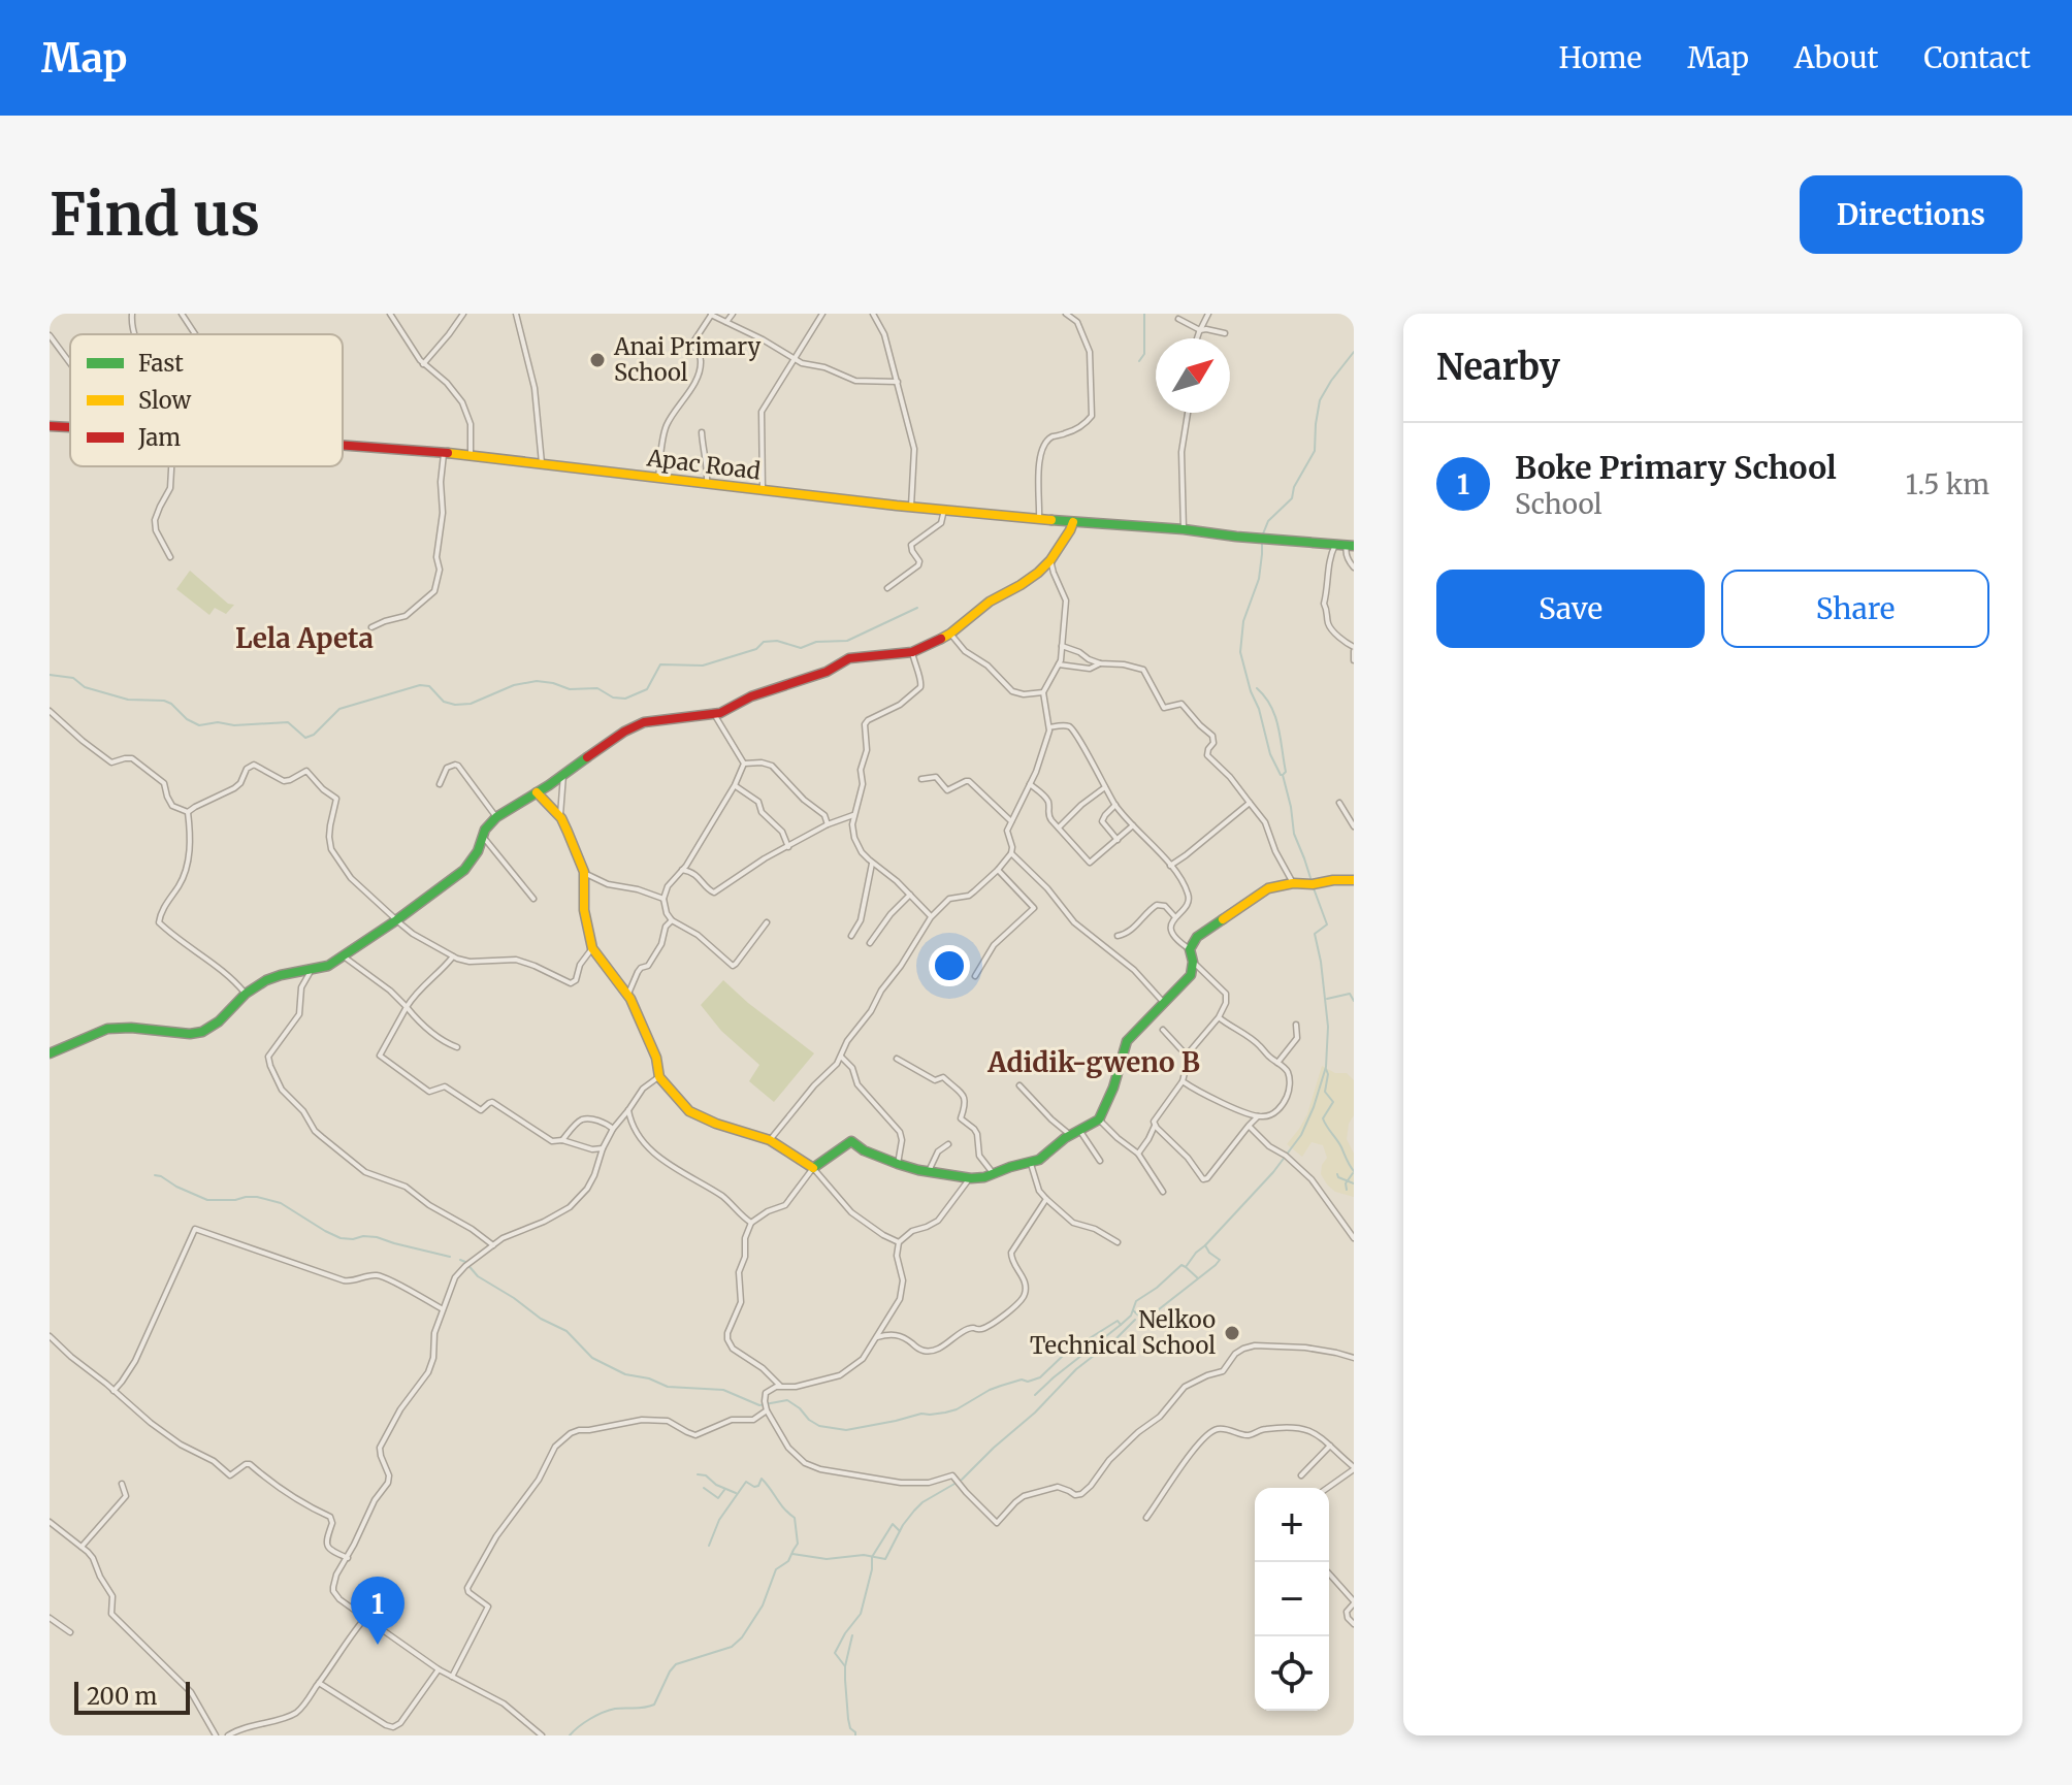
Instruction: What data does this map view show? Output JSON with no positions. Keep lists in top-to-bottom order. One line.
{"streets":{"street":["Apac Road"]},"districts":["Lela Apeta","Adidik-gweno B"],"places":["Anai Primary School","Nelkoo Technical School"],"legend":["Fast","Slow","Jam"],"scale_bar":"200 m","north":"top right","page":{"header":"Map","nav":["Home","Map","About","Contact"],"buttons":["Directions",["Save","Share"]],"title":"Find us","heading":"Nearby","list":[{"mark":"1","name":"Boke Primary School","note":"School","value":"1.5 km"}],"map_buttons":["+","−"],"pins":"1","scale":"200 m"}}
